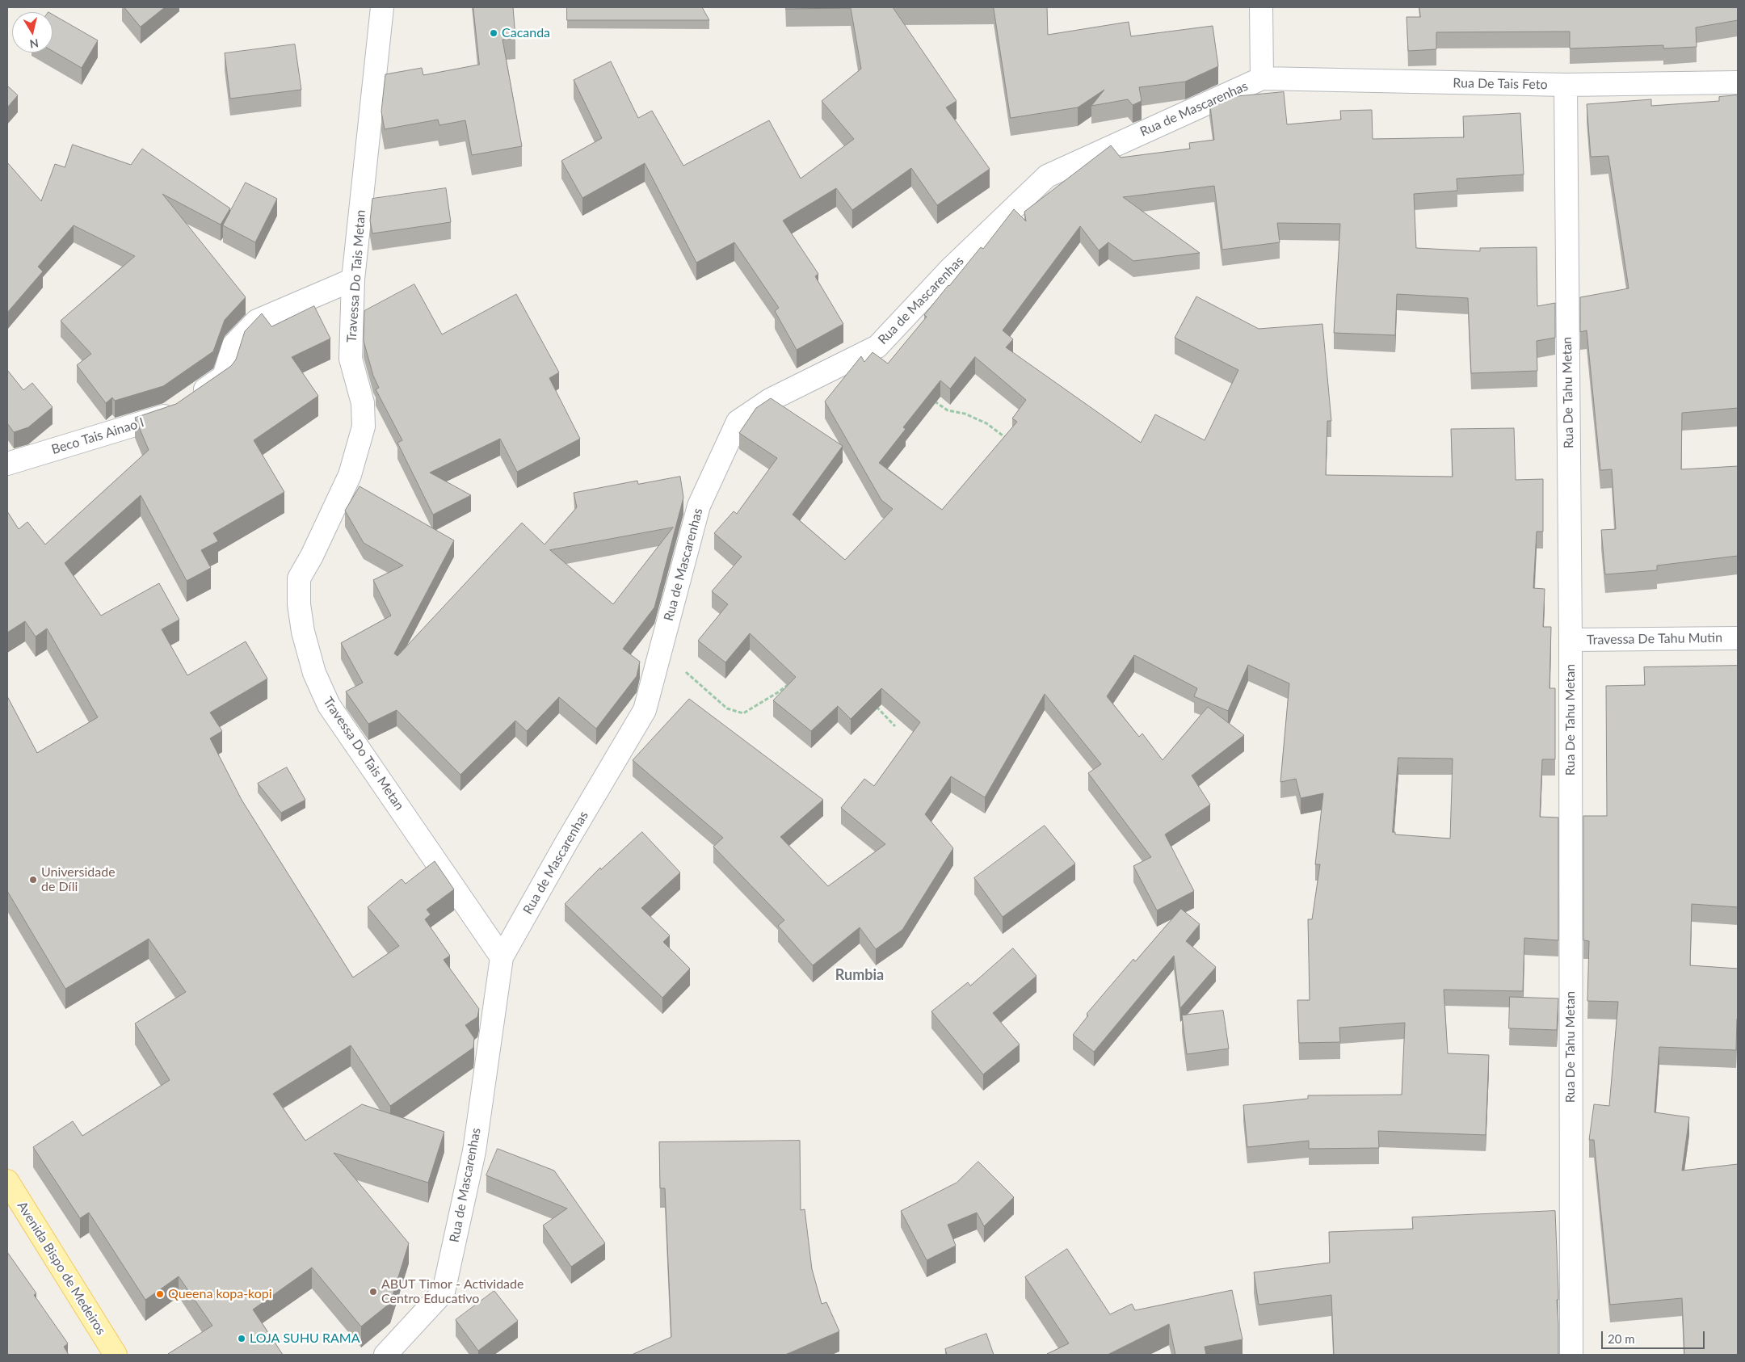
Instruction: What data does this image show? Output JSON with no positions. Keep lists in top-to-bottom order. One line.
{"streets":{"main road":["Avenida Bispo de Medeiros"],"street":["Rua De Tais Feto","Rua de Mascarenhas","Travessa Do Tais Metan","Rua De Tahu Metan","Beco Tais Ainao I","Travessa De Tahu Mutin"]},"crossings":[["Rua De Tais Feto","Rua de Mascarenhas"],["Rua De Tais Feto","Rua De Tahu Metan"],["Rua de Mascarenhas","Travessa Do Tais Metan"],["Travessa Do Tais Metan","Beco Tais Ainao I"],["Rua De Tahu Metan","Travessa De Tahu Mutin"]],"districts":["Rumbia"],"places":["Cacanda","Universidade de Díli","ABUT Timor - Actividade Centro Educativo","Queena kopa-kopi","LOJA SUHU RAMA"],"scale_bar":"20 m","north":"bottom"}
